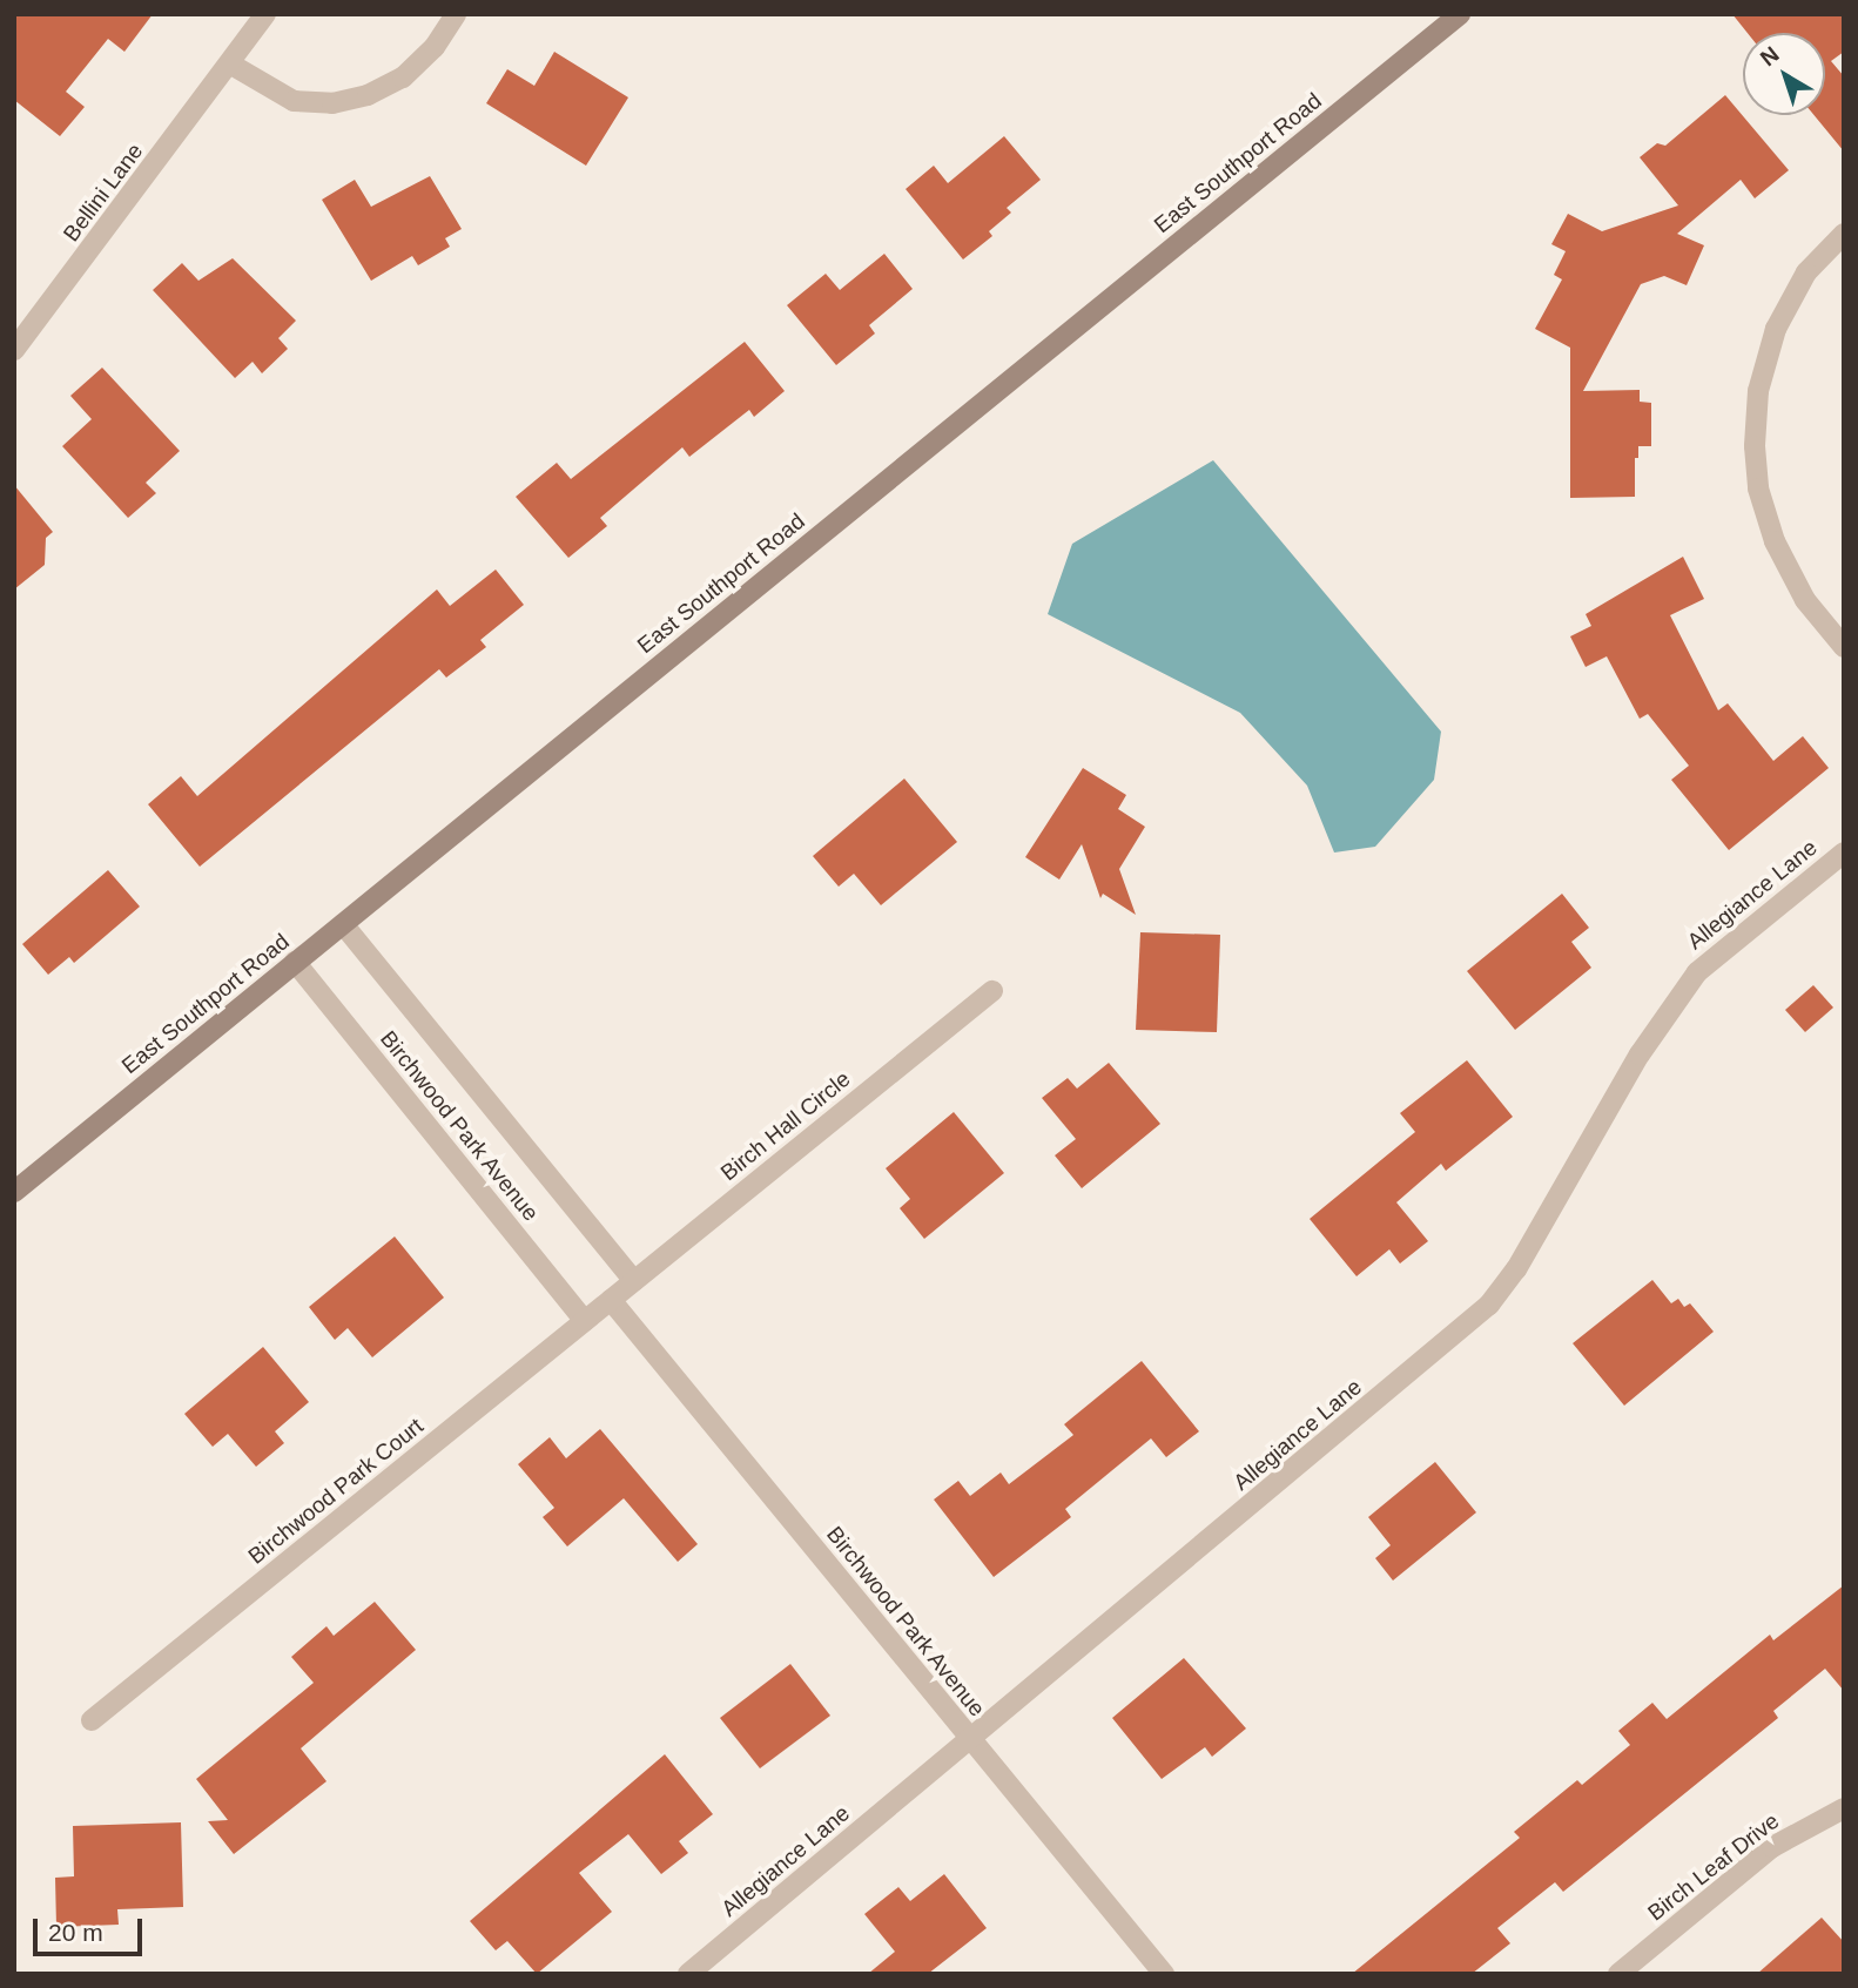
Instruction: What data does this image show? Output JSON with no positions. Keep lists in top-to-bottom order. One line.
{"streets":{"main road":["East Southport Road"],"street":["Bellini Lane","Allegiance Lane","Birchwood Park Avenue","Birch Hall Circle","Birchwood Park Court","Birch Leaf Drive"]},"crossings":[["East Southport Road","Birchwood Park Avenue"],["Allegiance Lane","Birchwood Park Avenue"],["Birchwood Park Avenue","Birch Hall Circle"],["Birchwood Park Avenue","Birchwood Park Court"],["Birch Hall Circle","Birchwood Park Court"]],"scale_bar":"20 m","north":"top left"}
